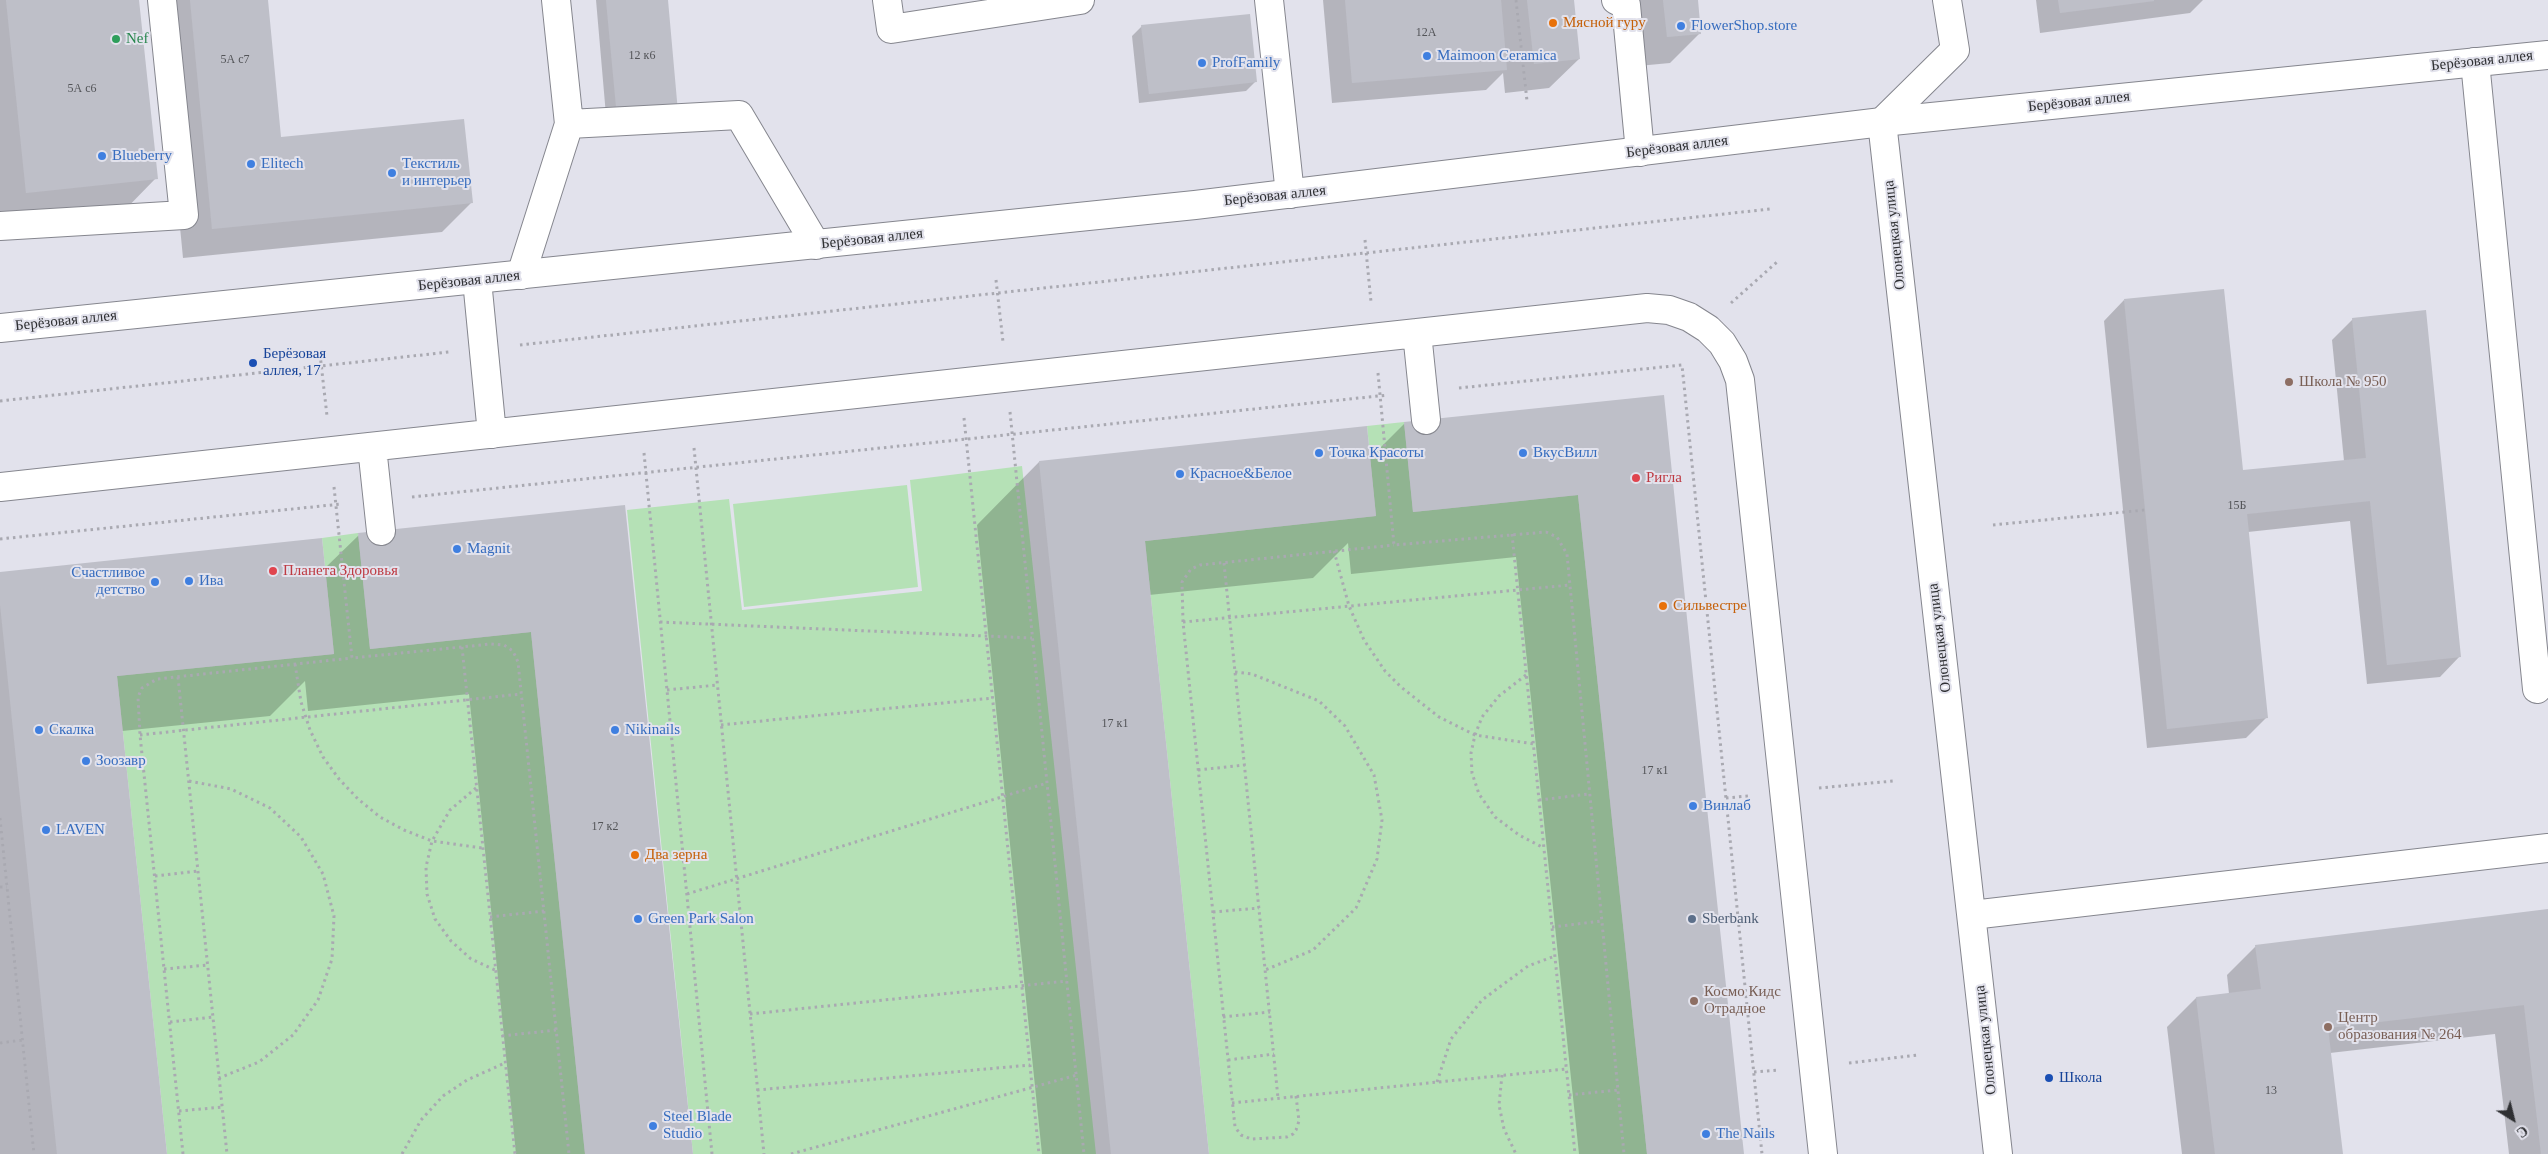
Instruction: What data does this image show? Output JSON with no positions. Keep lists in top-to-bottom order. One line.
{"streets":{"main road":["Берёзовая аллея","Олонецкая улица"]},"crossings":[["Берёзовая аллея","Олонецкая улица"]],"places":["Мясной гуру","FlowerShop.store","Nef","Maimoon Ceramica","ProfFamily","Blueberry","Elitech","Текстиль и интерьер","Берёзовая аллея, 17","Школа № 950","Точка Красоты","ВкусВилл","Красное&Белое","Ригла","Magnit","Планета Здоровья","Ива","Счастливое детство","Сильвестре","Скалка","Nikinails","Зоозавр","Винлаб","LAVEN","Два зерна","Green Park Salon","Sberbank","Космо Кидс Отрадное","Центр образования № 264","Школа","Steel Blade Studio","The Nails"],"house_numbers":["12А","12 к6","5А с7","5А с6","15Б","17 к1","17 к1","17 к2","13"],"north":"bottom right"}
